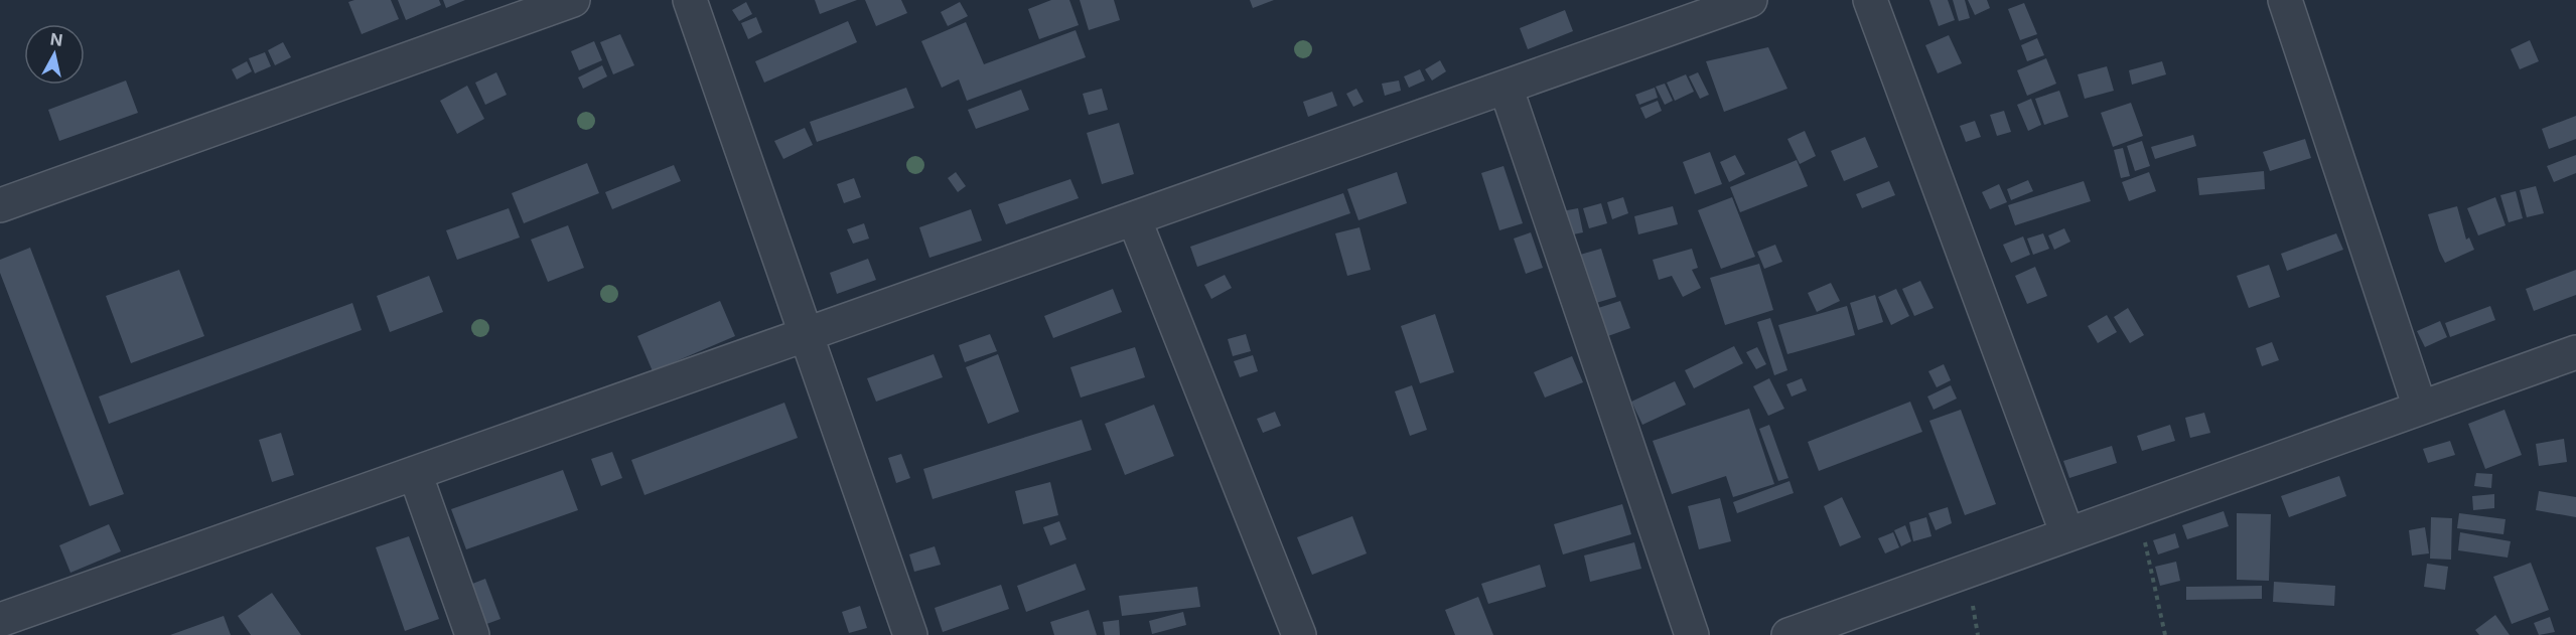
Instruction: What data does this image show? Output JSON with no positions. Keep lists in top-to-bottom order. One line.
{"north":"top"}
